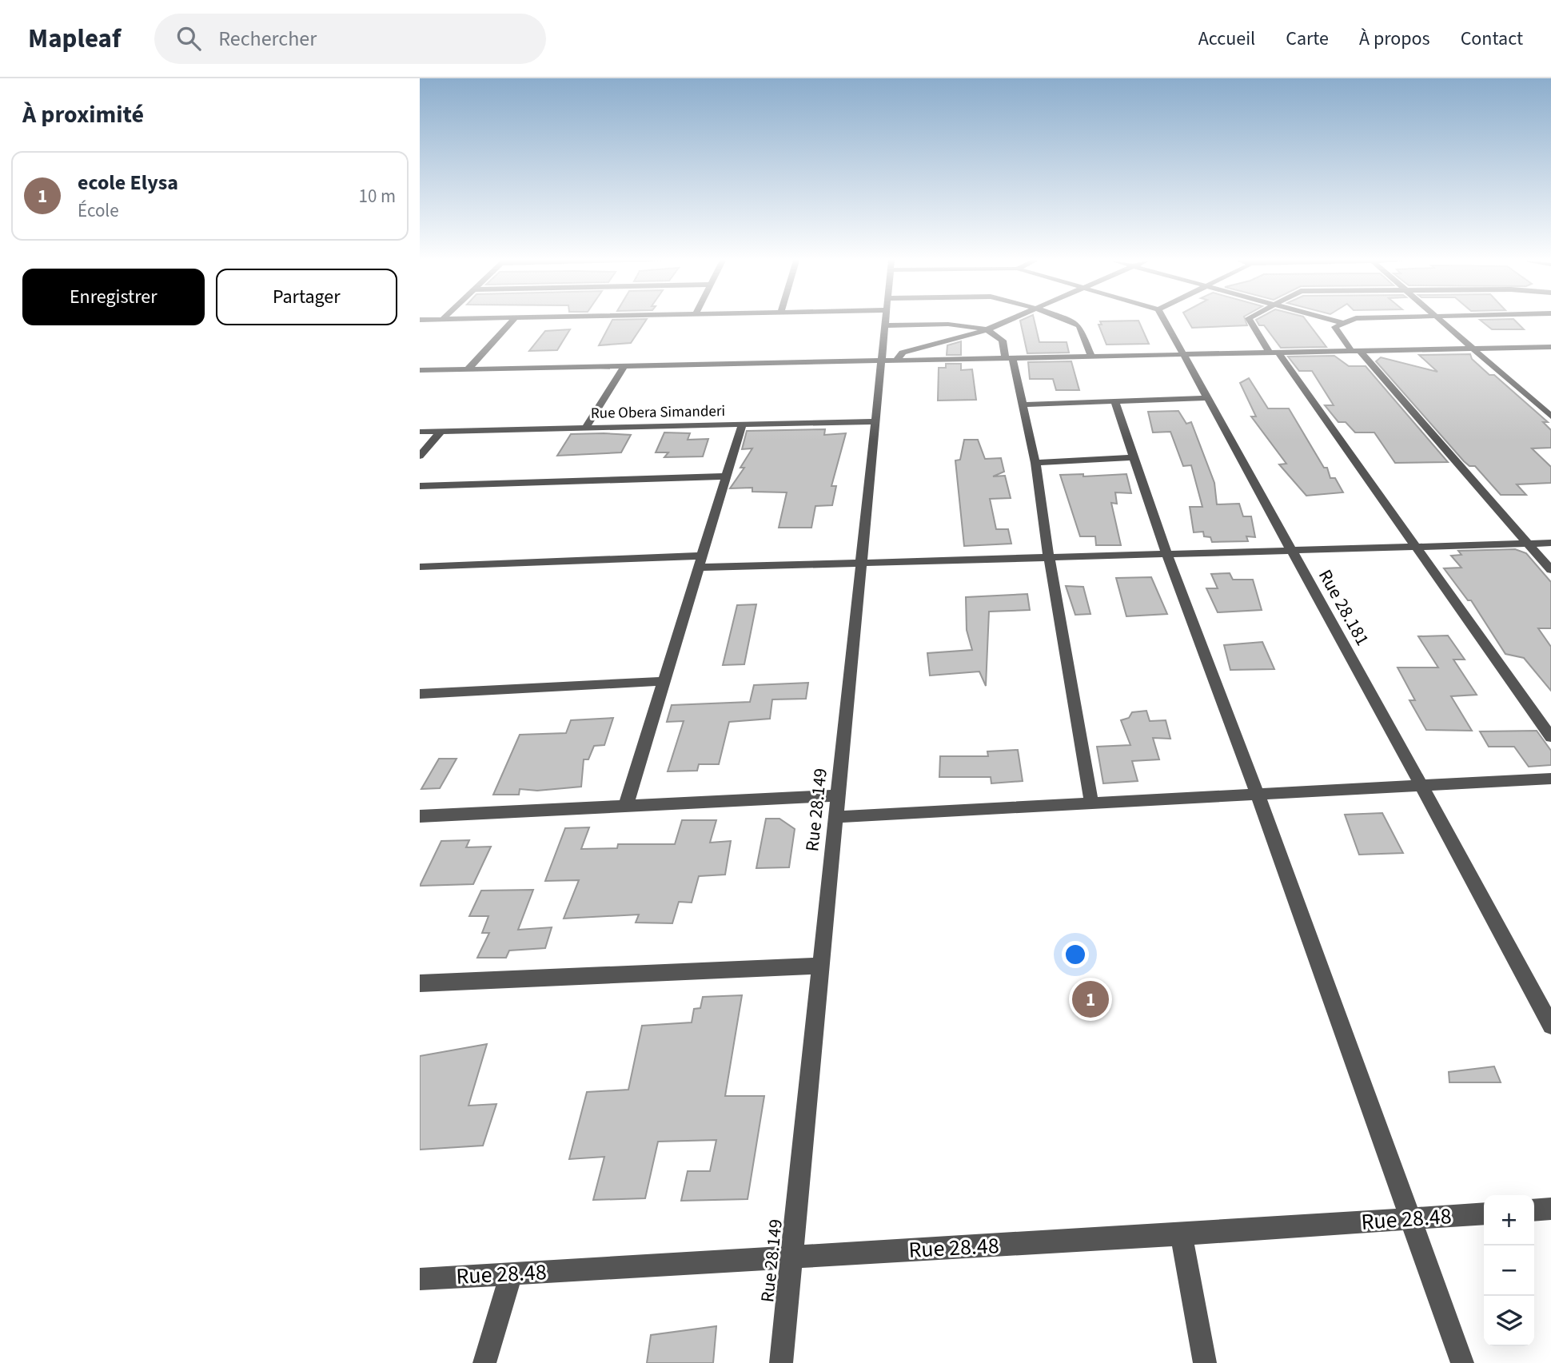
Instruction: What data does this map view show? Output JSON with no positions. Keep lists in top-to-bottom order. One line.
{"streets":{"street":["Rue Obera Simanderi","Rue 28.181","Rue 28.149","Rue 28.48"]},"crossings":[["Rue Obera Simanderi","Rue 28.149"],["Rue 28.149","Rue 28.48"]],"page":{"header":"Mapleaf","search":"Rechercher","nav":["Accueil","Carte","À propos","Contact"],"heading":"À proximité","list":[{"mark":"1","name":"ecole Elysa","note":"École","value":"10 m"}],"buttons":["Enregistrer","Partager"],"pins":"1","map_buttons":["+","−"]}}
